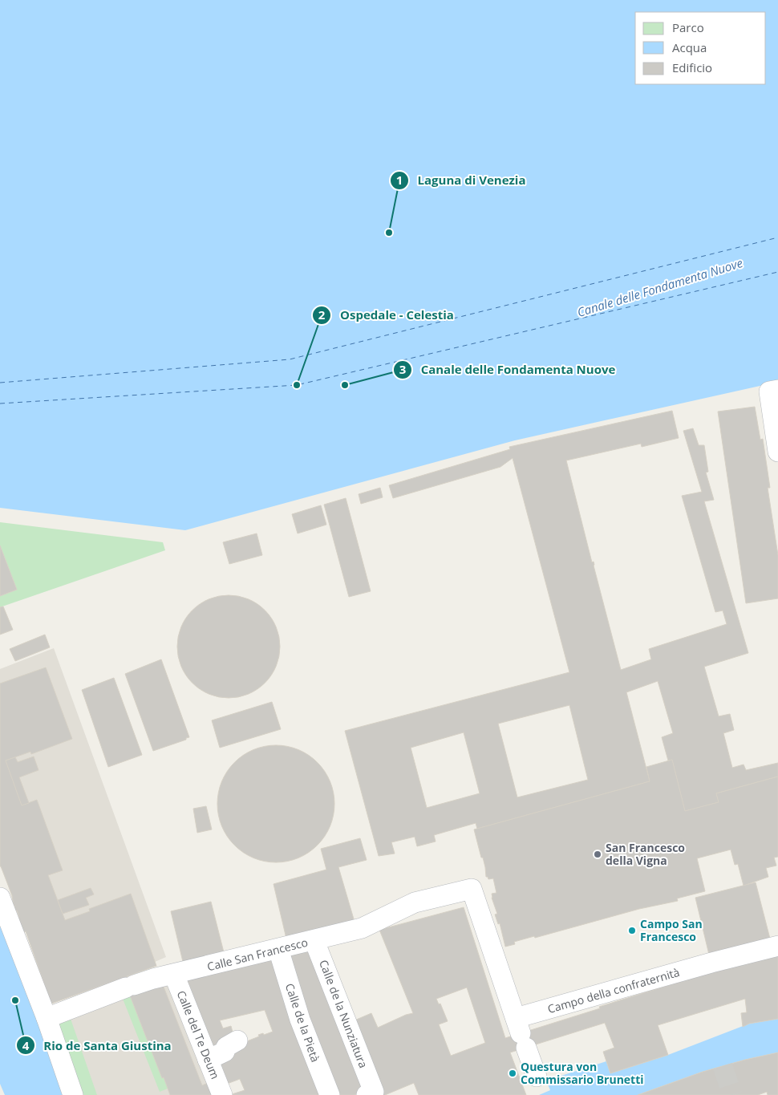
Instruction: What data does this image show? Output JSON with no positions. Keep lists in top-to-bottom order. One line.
{"streets":{"street":["Calle San Francesco","Campo della confraternità","Calle de la Nunziatura","Calle de la Pietà","Calle del Te Deum"]},"crossings":[["Calle San Francesco","Campo della confraternità"],["Calle San Francesco","Calle de la Nunziatura"],["Calle San Francesco","Calle de la Pietà"],["Calle San Francesco","Calle del Te Deum"]],"water":["Canale delle Fondamenta Nuove"],"places":["Laguna di Venezia","Ospedale - Celestia","Canale delle Fondamenta Nuove","San Francesco della Vigna","Campo San Francesco","Rio de Santa Giustina","Questura von Commissario Brunetti"],"legend":["Parco","Acqua","Edificio"]}
